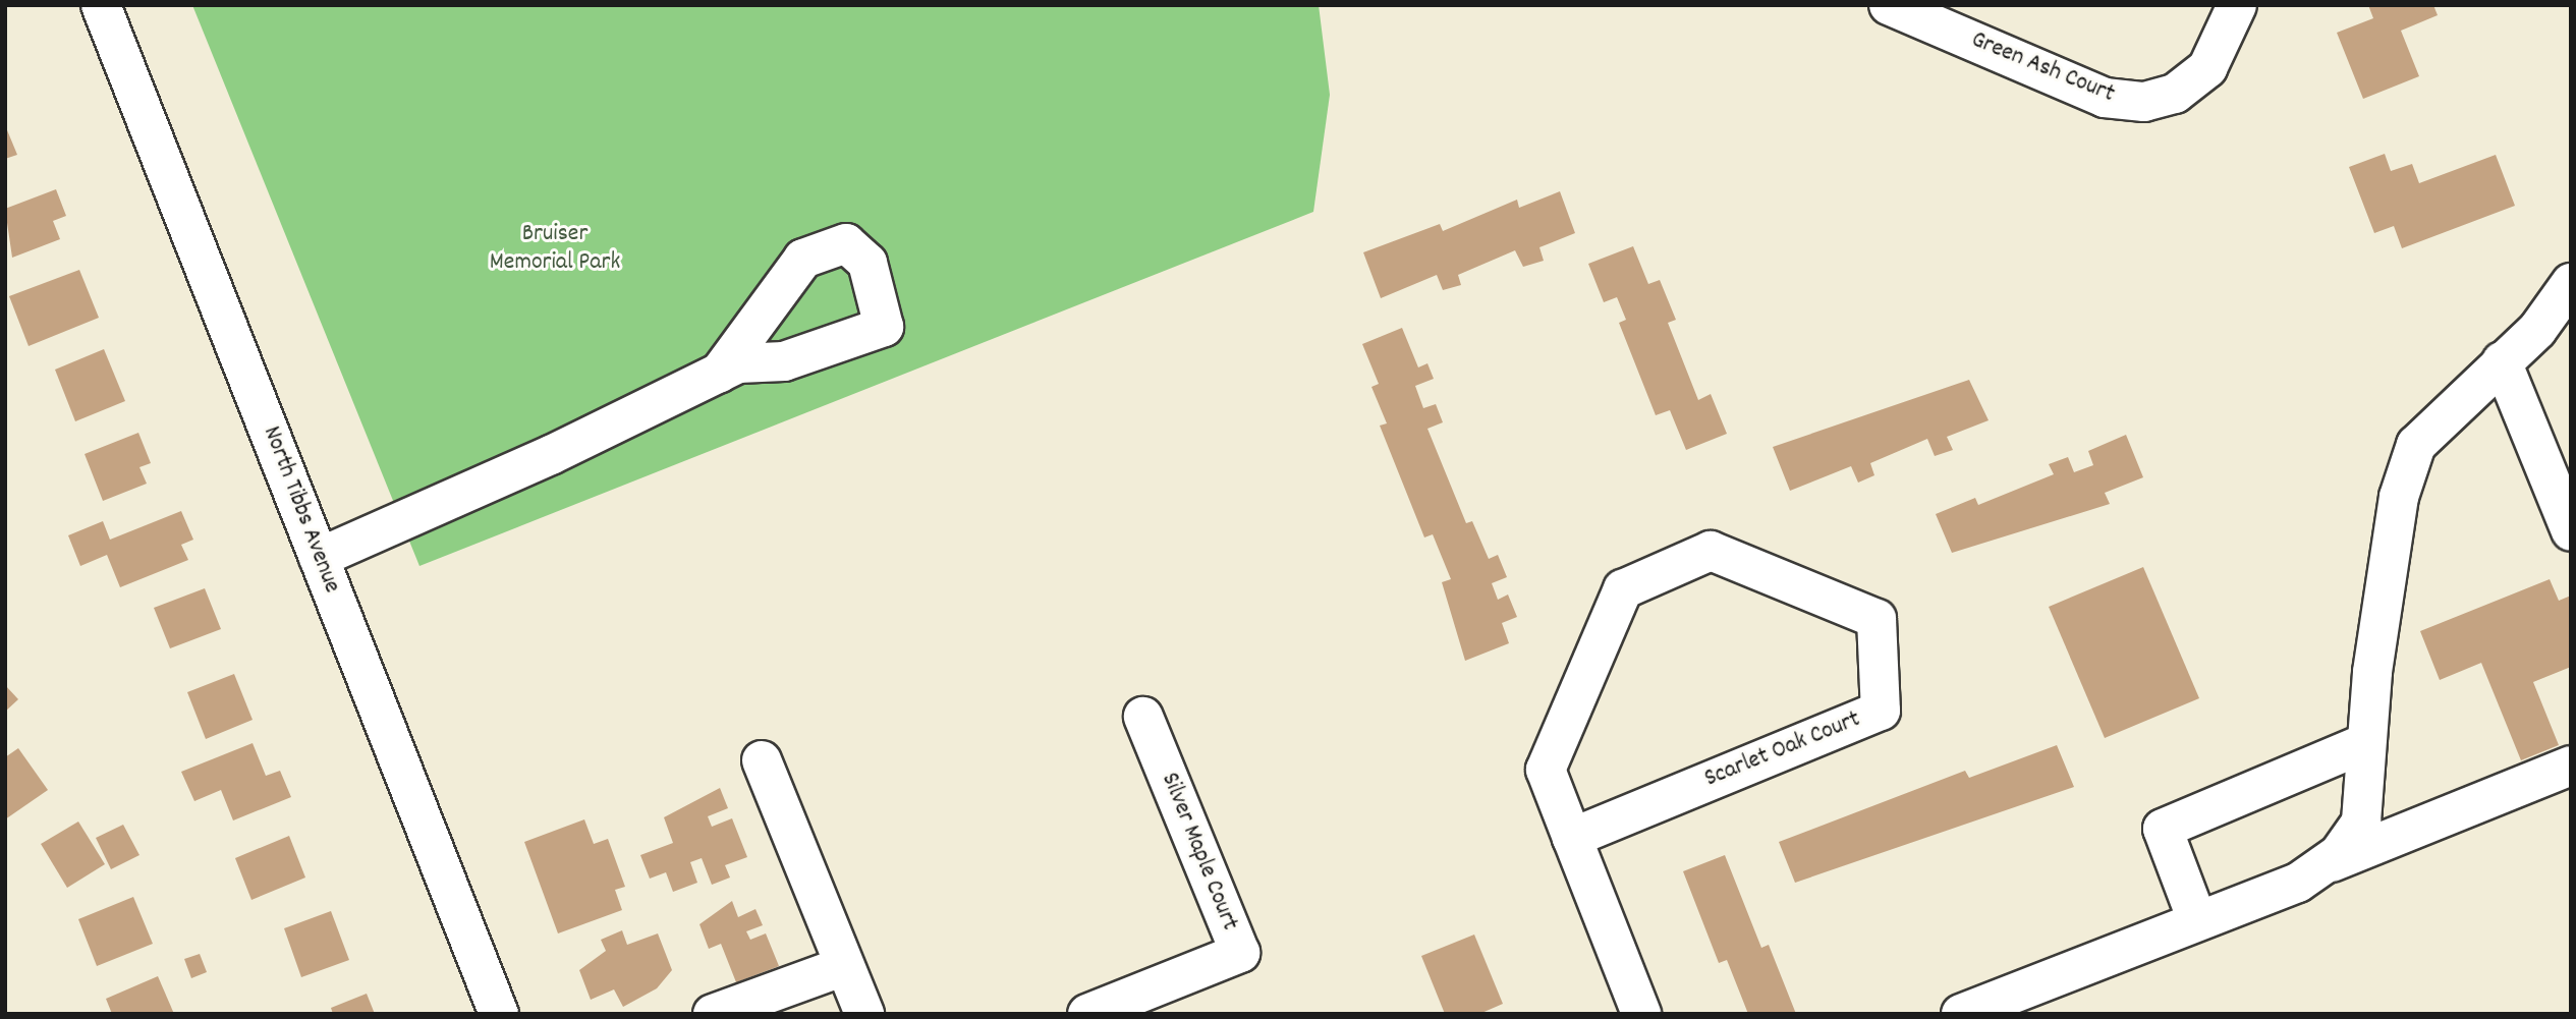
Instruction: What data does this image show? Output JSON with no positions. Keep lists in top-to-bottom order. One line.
{"streets":{"street":["Green Ash Court","North Tibbs Avenue","Scarlet Oak Court","Silver Maple Court"]},"parks":["Bruiser Memorial Park"]}
